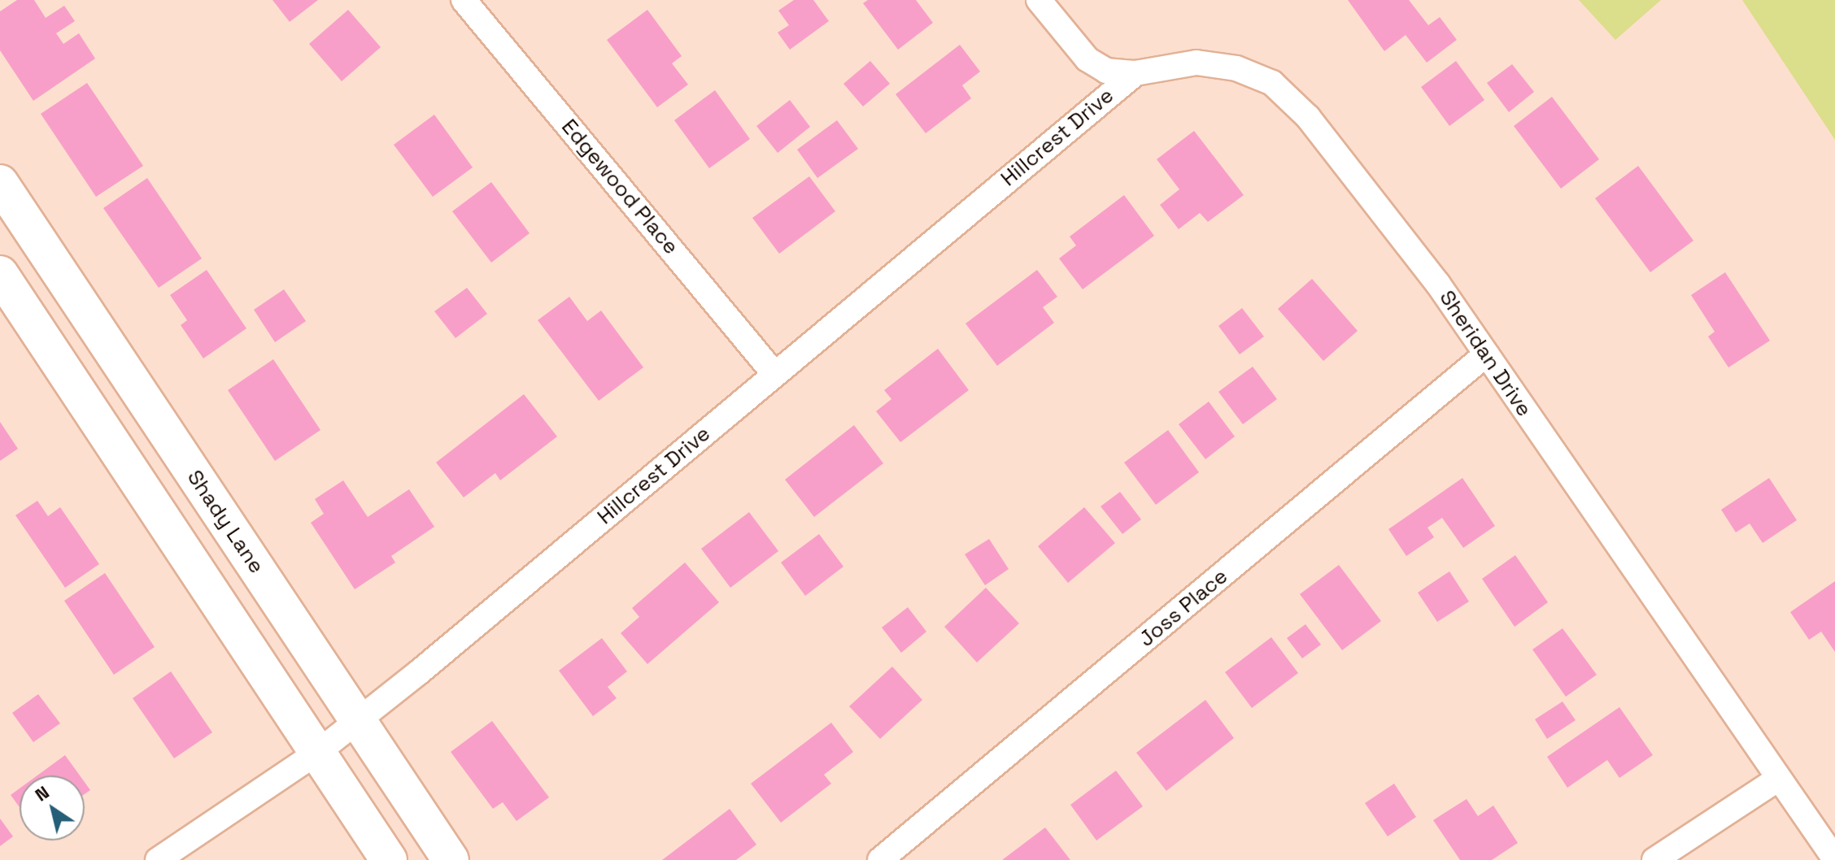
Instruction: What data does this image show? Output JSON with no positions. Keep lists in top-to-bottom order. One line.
{"streets":{"street":["Hillcrest Drive","Edgewood Place","Sheridan Drive","Shady Lane","Joss Place"]},"crossings":[["Hillcrest Drive","Edgewood Place"],["Hillcrest Drive","Sheridan Drive"],["Hillcrest Drive","Shady Lane"],["Sheridan Drive","Joss Place"]],"north":"top left"}
